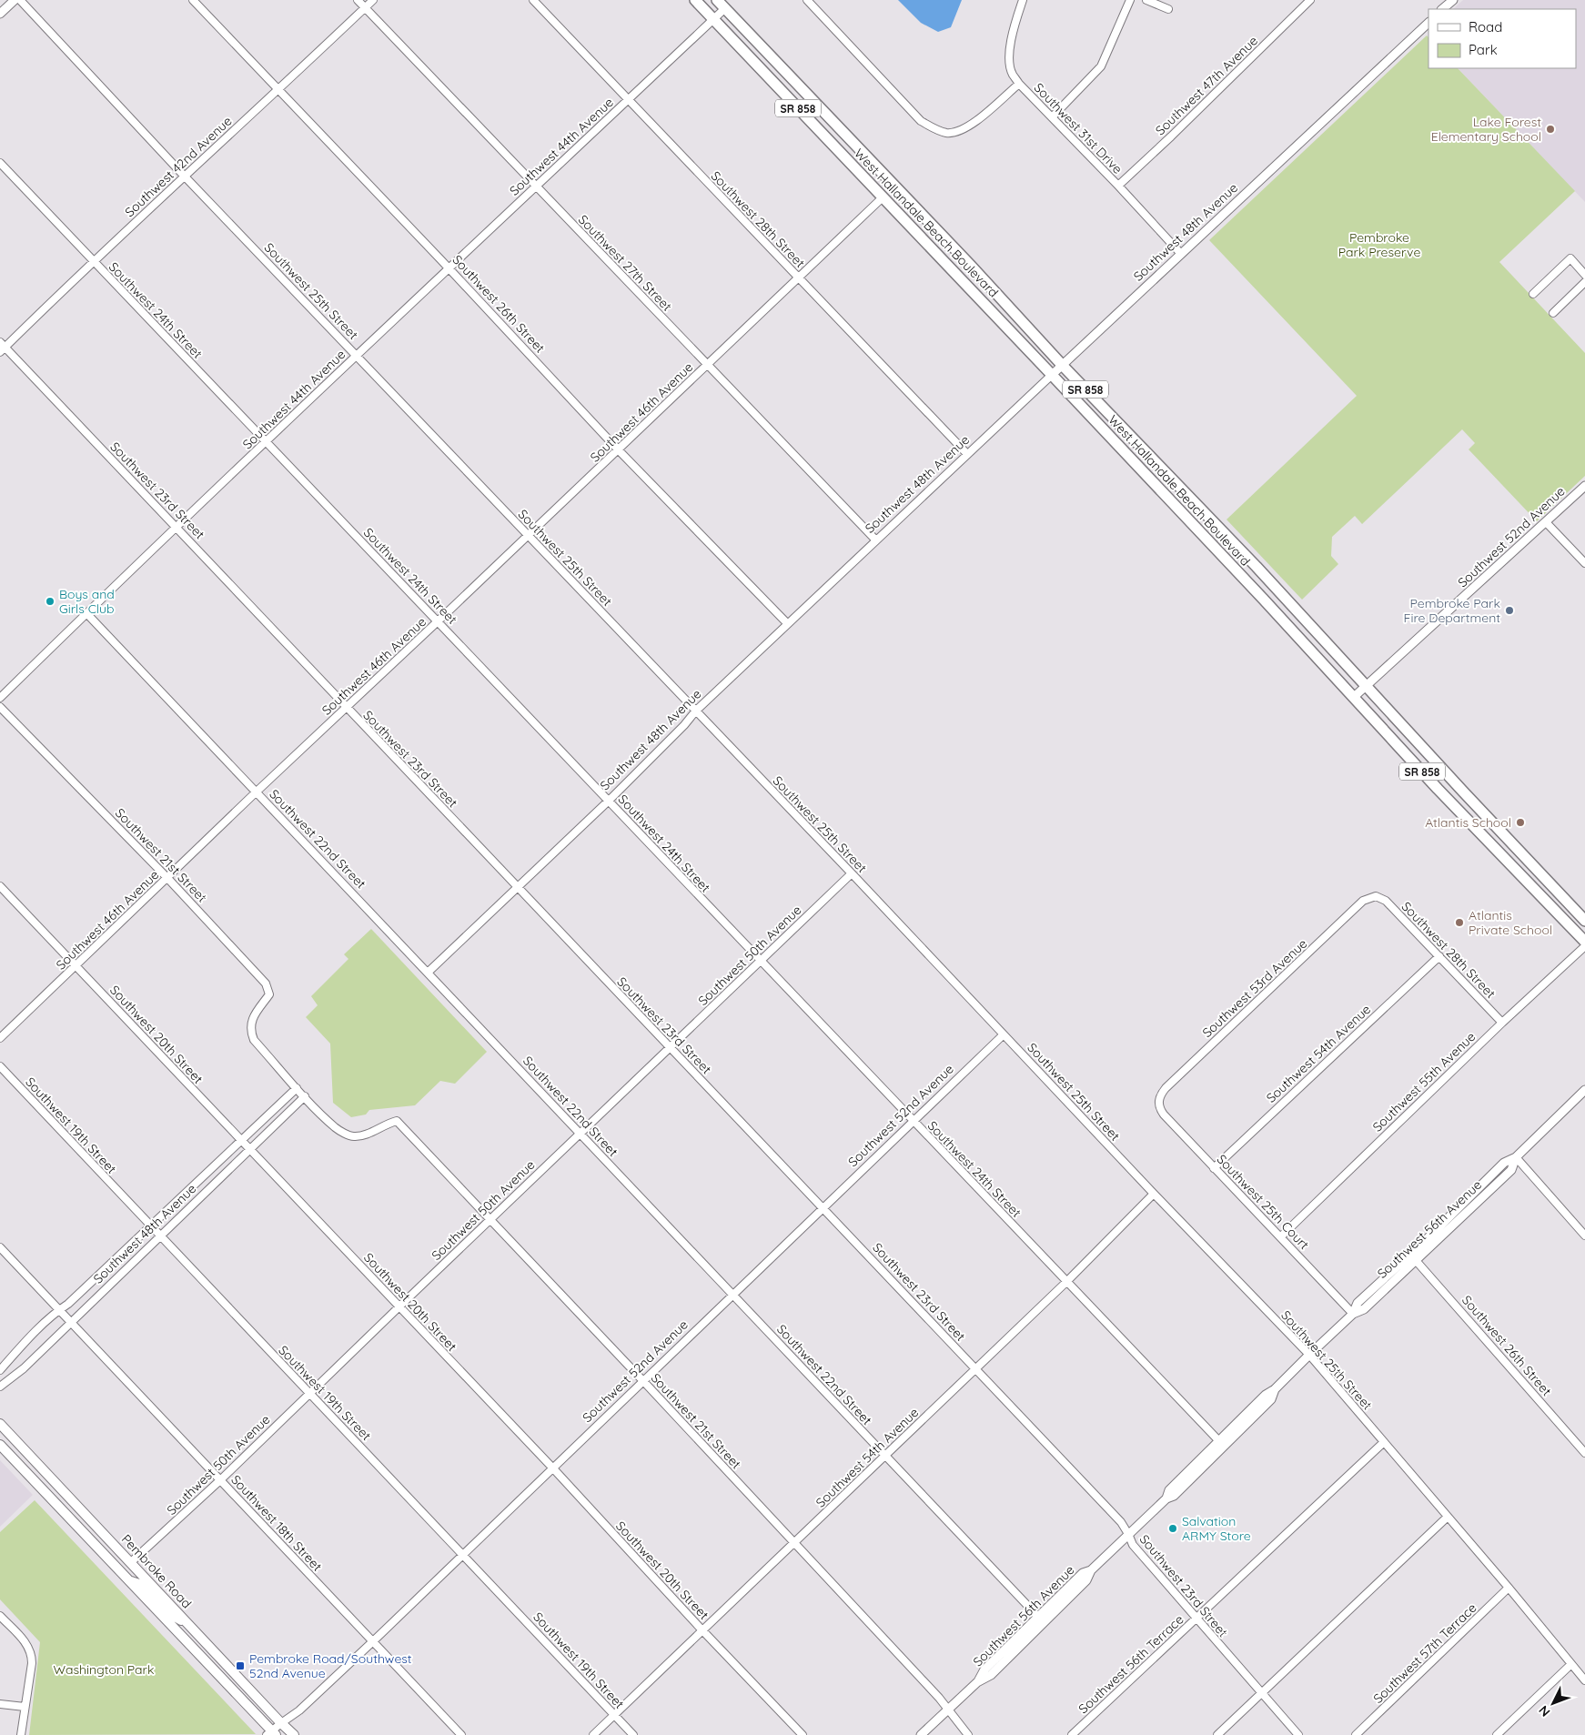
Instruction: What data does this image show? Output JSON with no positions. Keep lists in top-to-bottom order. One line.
{"streets":{"main road":["SR 858","West Hallandale Beach Boulevard","Pembroke Road"],"street":["Southwest 47th Avenue","Southwest 31st Drive","Southwest 44th Avenue","Southwest 42nd Avenue","Southwest 28th Street","Southwest 48th Avenue","Southwest 27th Street","Southwest 25th Street","Southwest 26th Street","Southwest 24th Street","Southwest 46th Avenue","Southwest 23rd Street","Southwest 52nd Avenue","Southwest 22nd Street","Southwest 21st Street","Southwest 50th Avenue","Southwest 53rd Avenue","Southwest 20th Street","Southwest 54th Avenue","Southwest 55th Avenue","Southwest 19th Street","Southwest 25th Court","Southwest 56th Avenue","Southwest 18th Street","Southwest 57th Terrace","Southwest 56th Terrace"]},"crossings":[["Southwest 47th Avenue","Southwest 31st Drive"],["Southwest 31st Drive","Southwest 48th Avenue"],["Southwest 44th Avenue","Southwest 28th Street"],["Southwest 44th Avenue","West Hallandale Beach Boulevard"],["Southwest 44th Avenue","Southwest 27th Street"],["Southwest 44th Avenue","Southwest 25th Street"],["Southwest 44th Avenue","Southwest 26th Street"],["Southwest 44th Avenue","Southwest 24th Street"],["Southwest 44th Avenue","Southwest 23rd Street"],["Southwest 44th Avenue","Southwest 22nd Street"],["Southwest 42nd Avenue","Southwest 27th Street"],["Southwest 42nd Avenue","Southwest 25th Street"],["Southwest 42nd Avenue","Southwest 26th Street"],["Southwest 42nd Avenue","Southwest 24th Street"],["Southwest 42nd Avenue","Southwest 23rd Street"],["Southwest 28th Street","Southwest 48th Avenue"],["Southwest 28th Street","Southwest 46th Avenue"],["Southwest 28th Street","Southwest 53rd Avenue"],["Southwest 28th Street","Southwest 54th Avenue"],["Southwest 28th Street","Southwest 55th Avenue"],["West Hallandale Beach Boulevard","Southwest 48th Avenue"],["West Hallandale Beach Boulevard","Southwest 46th Avenue"],["West Hallandale Beach Boulevard","Southwest 52nd Avenue"],["Southwest 48th Avenue","Southwest 27th Street"],["Southwest 48th Avenue","Southwest 25th Street"],["Southwest 48th Avenue","Southwest 26th Street"],["Southwest 48th Avenue","Southwest 24th Street"],["Southwest 48th Avenue","Southwest 23rd Street"],["Southwest 48th Avenue","Southwest 22nd Street"],["Southwest 48th Avenue","Southwest 21st Street"],["Southwest 48th Avenue","Southwest 20th Street"],["Southwest 48th Avenue","Southwest 19th Street"],["Southwest 48th Avenue","Southwest 18th Street"],["Southwest 27th Street","Southwest 46th Avenue"],["Southwest 25th Street","Southwest 46th Avenue"],["Southwest 25th Street","Southwest 52nd Avenue"],["Southwest 25th Street","Southwest 50th Avenue"],["Southwest 25th Street","Southwest 54th Avenue"],["Southwest 25th Street","Southwest 56th Avenue"],["Southwest 25th Street","Southwest 57th Terrace"],["Southwest 25th Street","Southwest 56th Terrace"],["Southwest 26th Street","Southwest 46th Avenue"],["Southwest 26th Street","Southwest 56th Avenue"],["Southwest 24th Street","Southwest 46th Avenue"],["Southwest 24th Street","Southwest 52nd Avenue"],["Southwest 24th Street","Southwest 50th Avenue"],["Southwest 24th Street","Southwest 54th Avenue"],["Southwest 24th Street","Southwest 56th Avenue"],["Southwest 46th Avenue","Southwest 23rd Street"],["Southwest 46th Avenue","Southwest 22nd Street"],["Southwest 46th Avenue","Southwest 21st Street"],["Southwest 46th Avenue","Southwest 20th Street"],["Southwest 23rd Street","Southwest 52nd Avenue"],["Southwest 23rd Street","Southwest 50th Avenue"],["Southwest 23rd Street","Southwest 54th Avenue"],["Southwest 23rd Street","Southwest 56th Avenue"],["Southwest 23rd Street","Southwest 56th Terrace"],["Southwest 52nd Avenue","Southwest 22nd Street"],["Southwest 52nd Avenue","Southwest 21st Street"],["Southwest 52nd Avenue","Southwest 20th Street"],["Southwest 52nd Avenue","Southwest 19th Street"],["Southwest 52nd Avenue","Southwest 18th Street"],["Southwest 52nd Avenue","Pembroke Road"],["Southwest 22nd Street","Southwest 50th Avenue"],["Southwest 22nd Street","Southwest 54th Avenue"],["Southwest 22nd Street","Southwest 56th Avenue"],["Southwest 21st Street","Southwest 50th Avenue"],["Southwest 21st Street","Southwest 54th Avenue"],["Southwest 21st Street","Southwest 56th Avenue"],["Southwest 50th Avenue","Southwest 20th Street"],["Southwest 50th Avenue","Southwest 19th Street"],["Southwest 50th Avenue","Southwest 18th Street"],["Southwest 50th Avenue","Pembroke Road"],["Southwest 53rd Avenue","Southwest 25th Court"],["Southwest 20th Street","Southwest 54th Avenue"],["Southwest 54th Avenue","Southwest 19th Street"],["Southwest 54th Avenue","Southwest 25th Court"],["Southwest 55th Avenue","Southwest 25th Court"],["Southwest 25th Court","Southwest 56th Avenue"]],"parks":["Pembroke Park Preserve","Washington Park"],"places":{"other":["Lake Forest Elementary School","Boys and Girls Club","Pembroke Park Fire Department","Atlantis School","Atlantis Private School","Salvation ARMY Store"],"transit":["Pembroke Road/Southwest 52nd Avenue"]},"legend":["Road","Park"],"north":"bottom left"}
